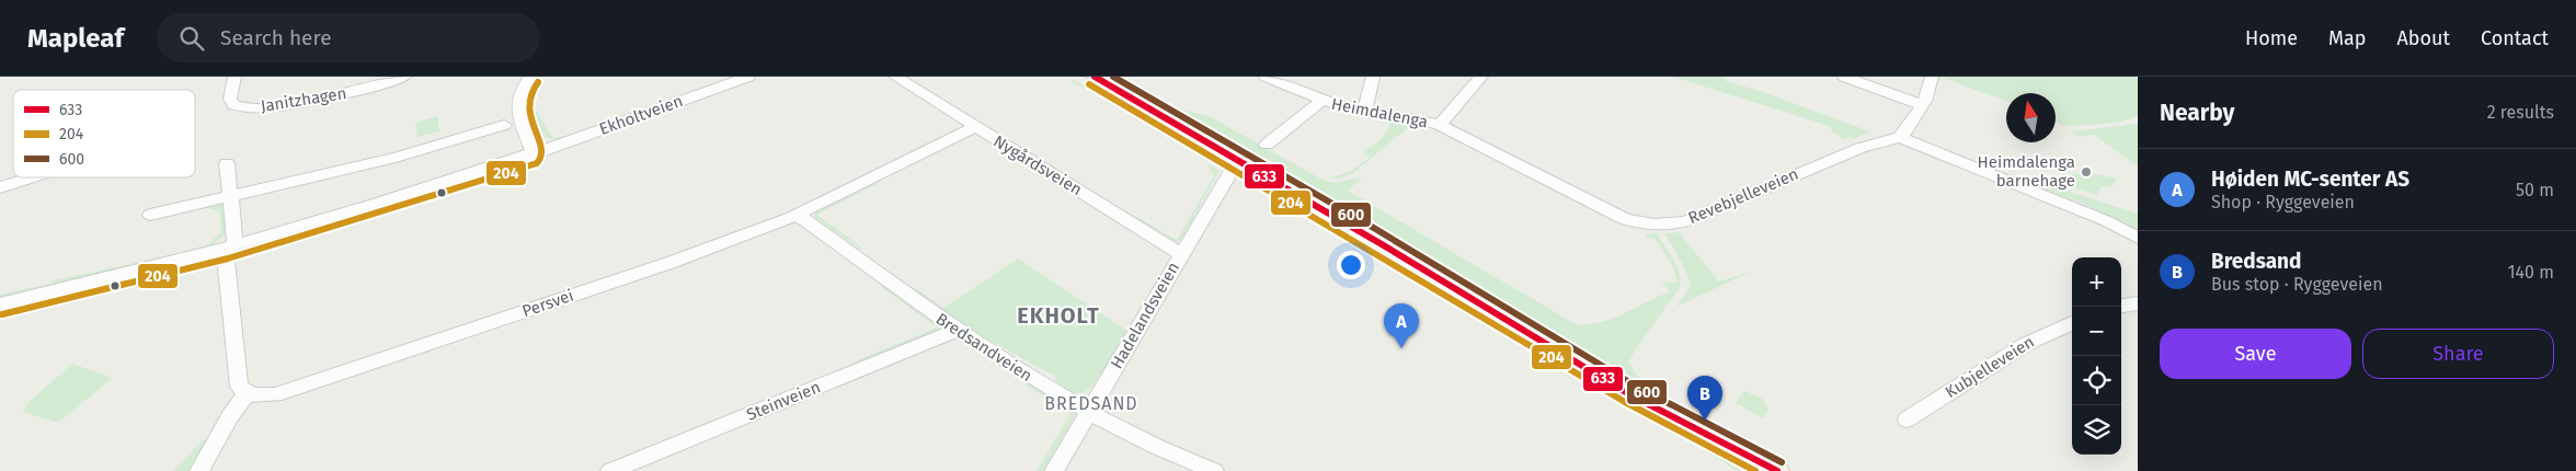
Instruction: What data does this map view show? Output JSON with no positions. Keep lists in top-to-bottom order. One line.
{"streets":{"street":["Janitzhagen","Heimdalenga","Ekholtveien","Nygårdsveien","Revebjelleveien","Persvei","Hadelandsveien","Bredsandveien","Kubjelleveien","Steinveien"]},"crossings":[["Heimdalenga","Revebjelleveien"],["Nygårdsveien","Persvei"],["Nygårdsveien","Hadelandsveien"],["Persvei","Bredsandveien"],["Hadelandsveien","Bredsandveien"],["Bredsandveien","Steinveien"]],"districts":["EKHOLT","BREDSAND"],"places":["Heimdalenga barnehage"],"lines":["transit line 633","transit line 600","transit line 204"],"legend":["633","204","600"],"north":"top","page":{"header":"Mapleaf","search":"Search here","nav":["Home","Map","About","Contact"],"heading":["Nearby","2 results"],"list":[{"mark":"A","name":"Høiden MC-senter AS","note":"Shop · Ryggeveien","value":"50 m"},{"mark":"B","name":"Bredsand","note":"Bus stop · Ryggeveien","value":"140 m"}],"map_buttons":["+","−"],"pins":["A","B"],"buttons":["Save","Share"]}}
